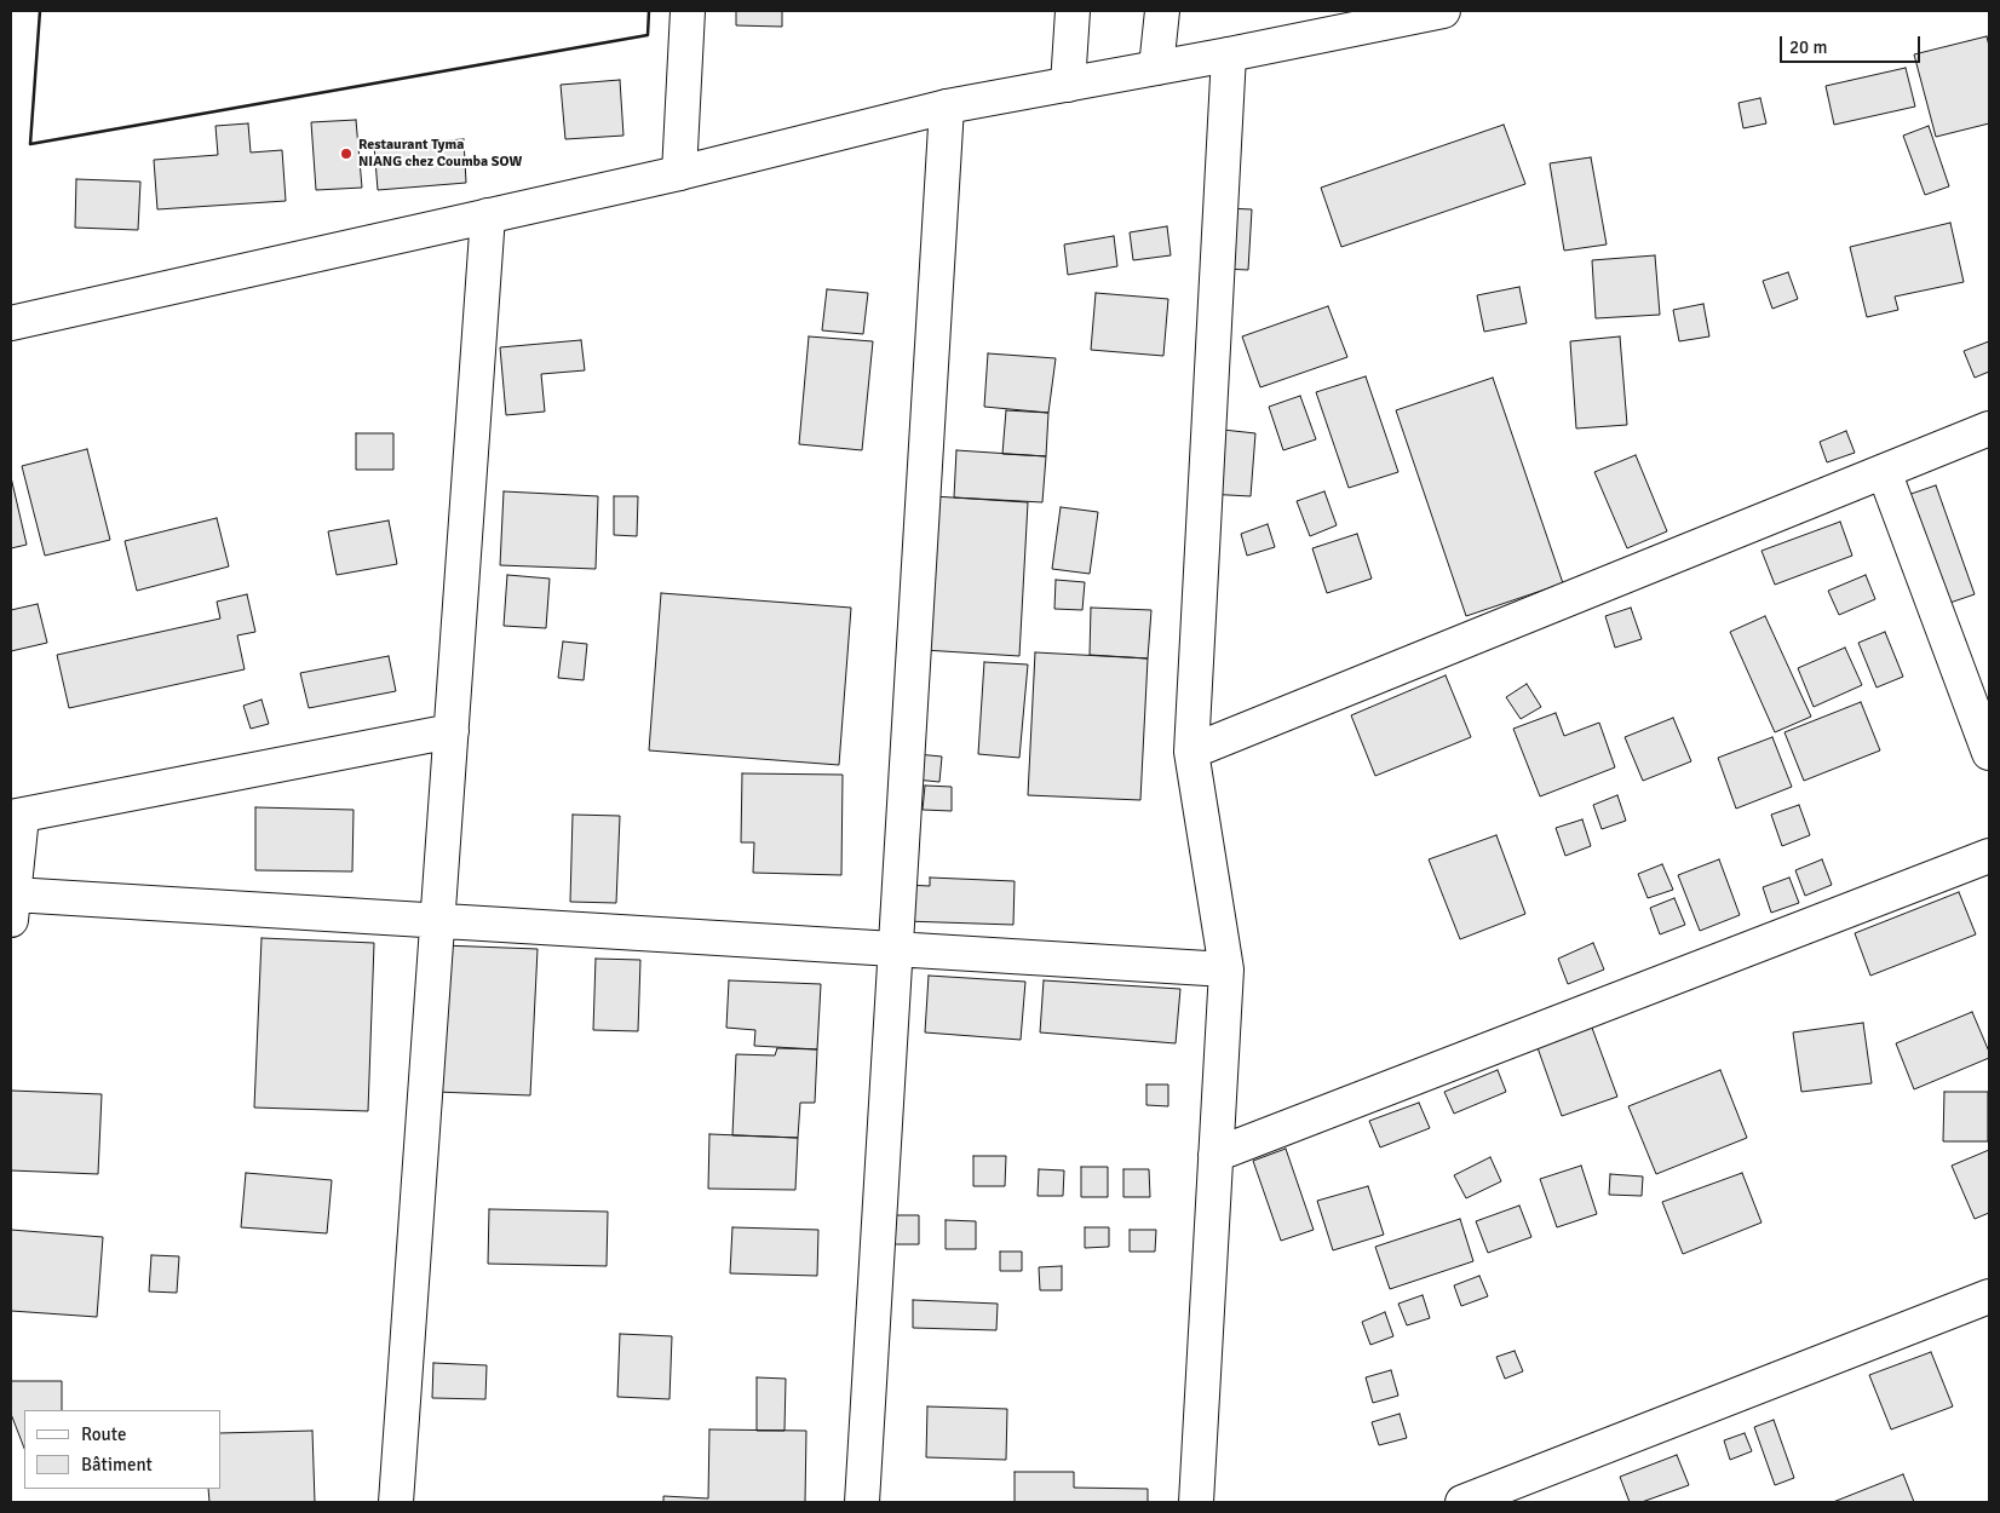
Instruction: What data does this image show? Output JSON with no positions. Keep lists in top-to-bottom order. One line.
{"places":["Restaurant Tyma NIANG chez Coumba SOW"],"legend":["Route","Bâtiment"],"scale_bar":"20 m"}
